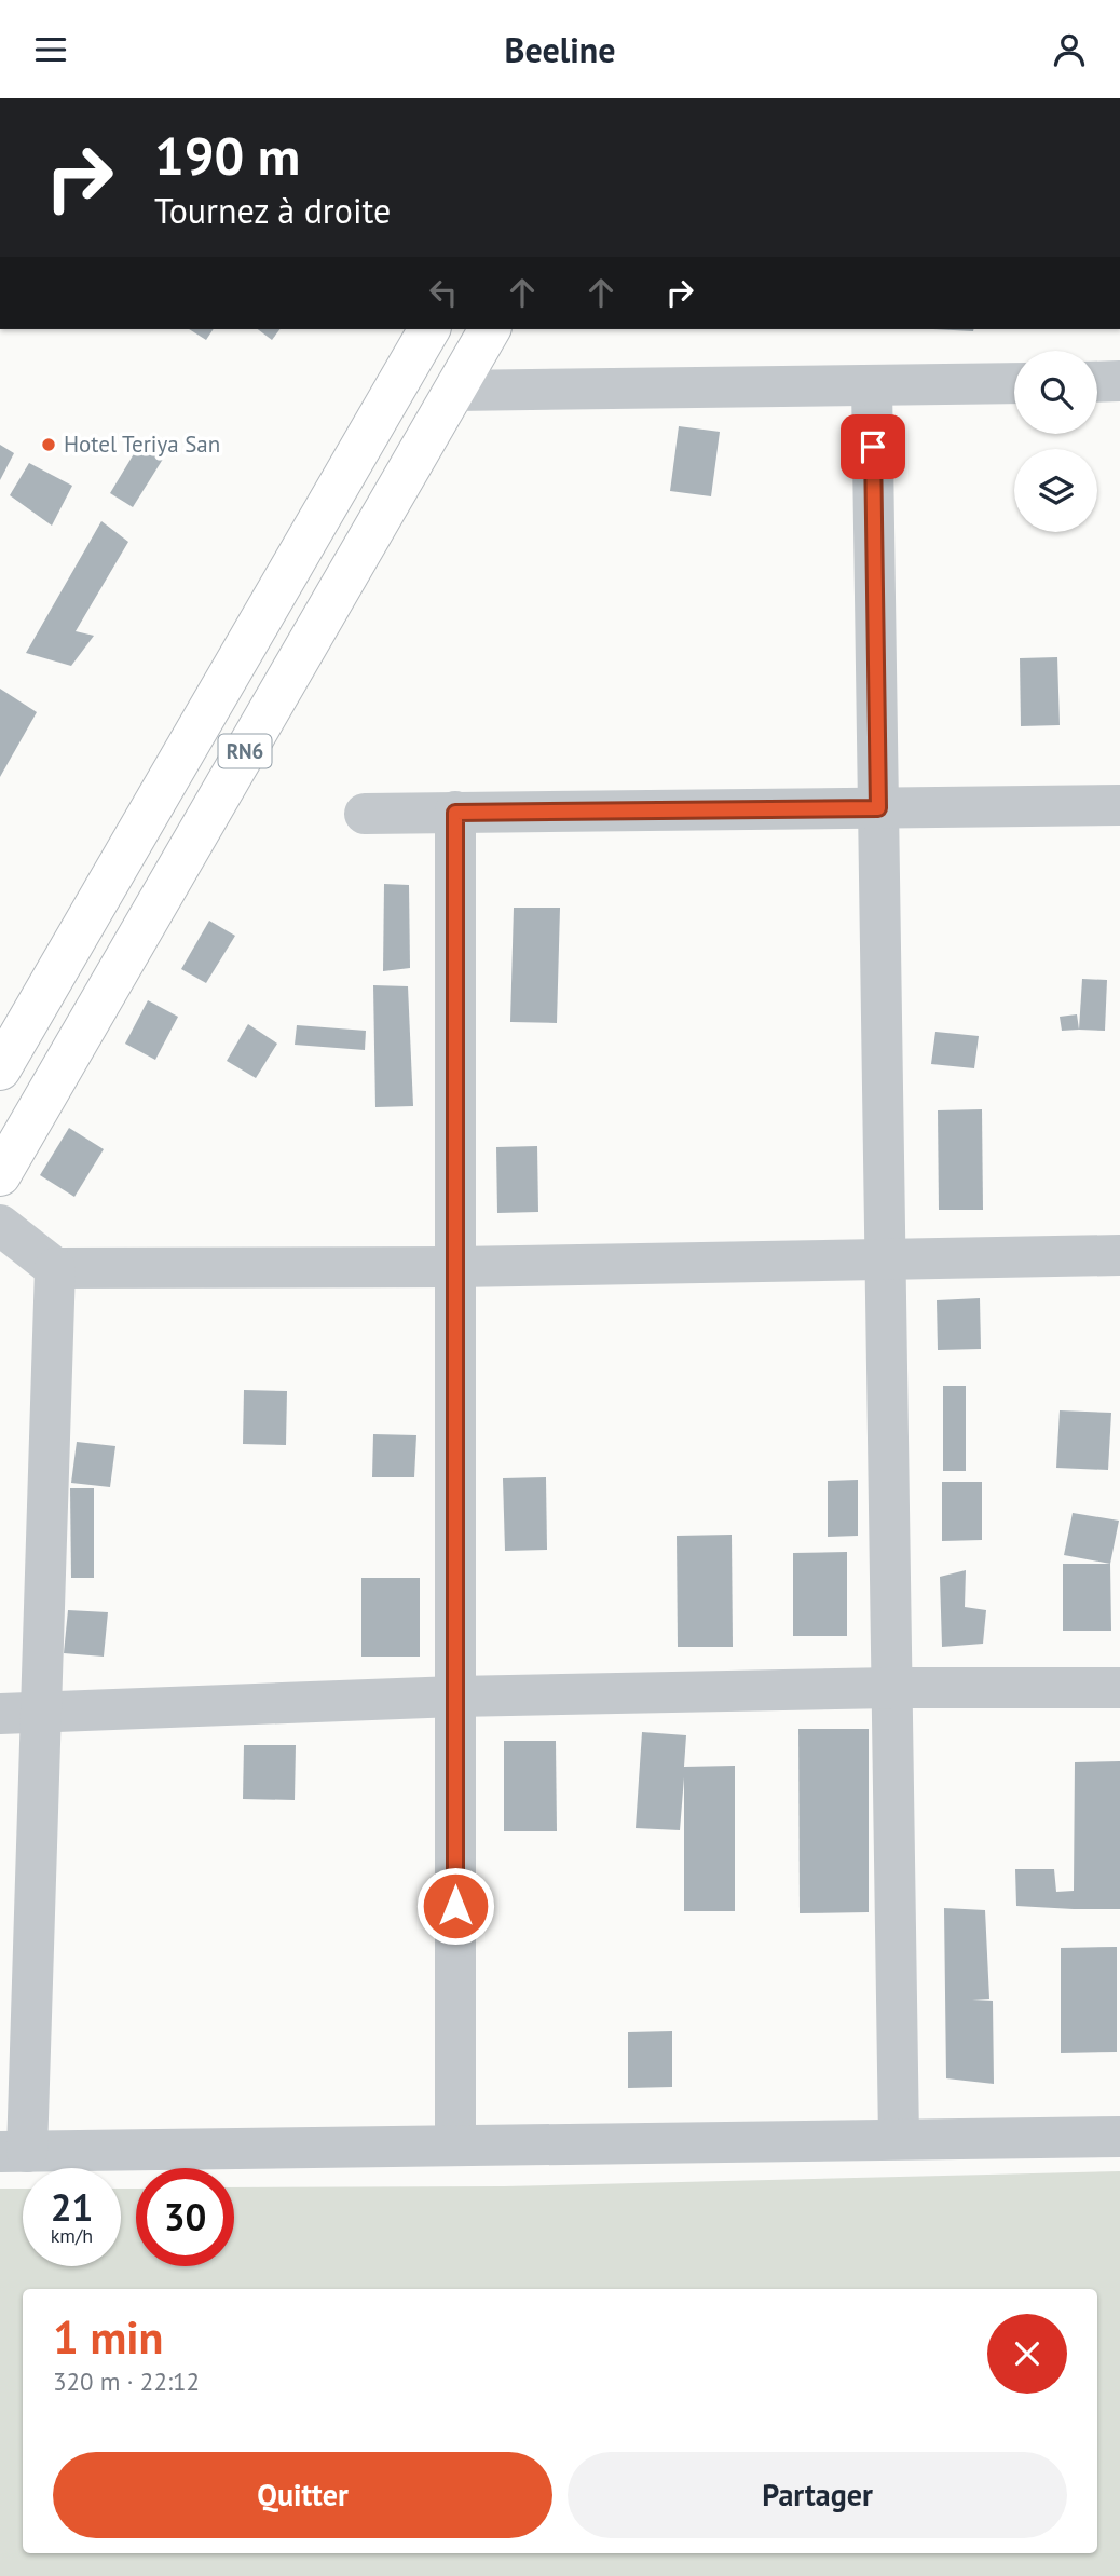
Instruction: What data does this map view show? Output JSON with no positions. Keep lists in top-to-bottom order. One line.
{"streets":{"main road":["RN6"]},"places":["Hotel Teriya San"],"page":{"header":"Beeline","turn":["190 m","Tournez à droite"],"speed":"21 km/h","limit":"30","heading":["1 min","320 m · 22:12"],"buttons":["Quitter","Partager"]}}
